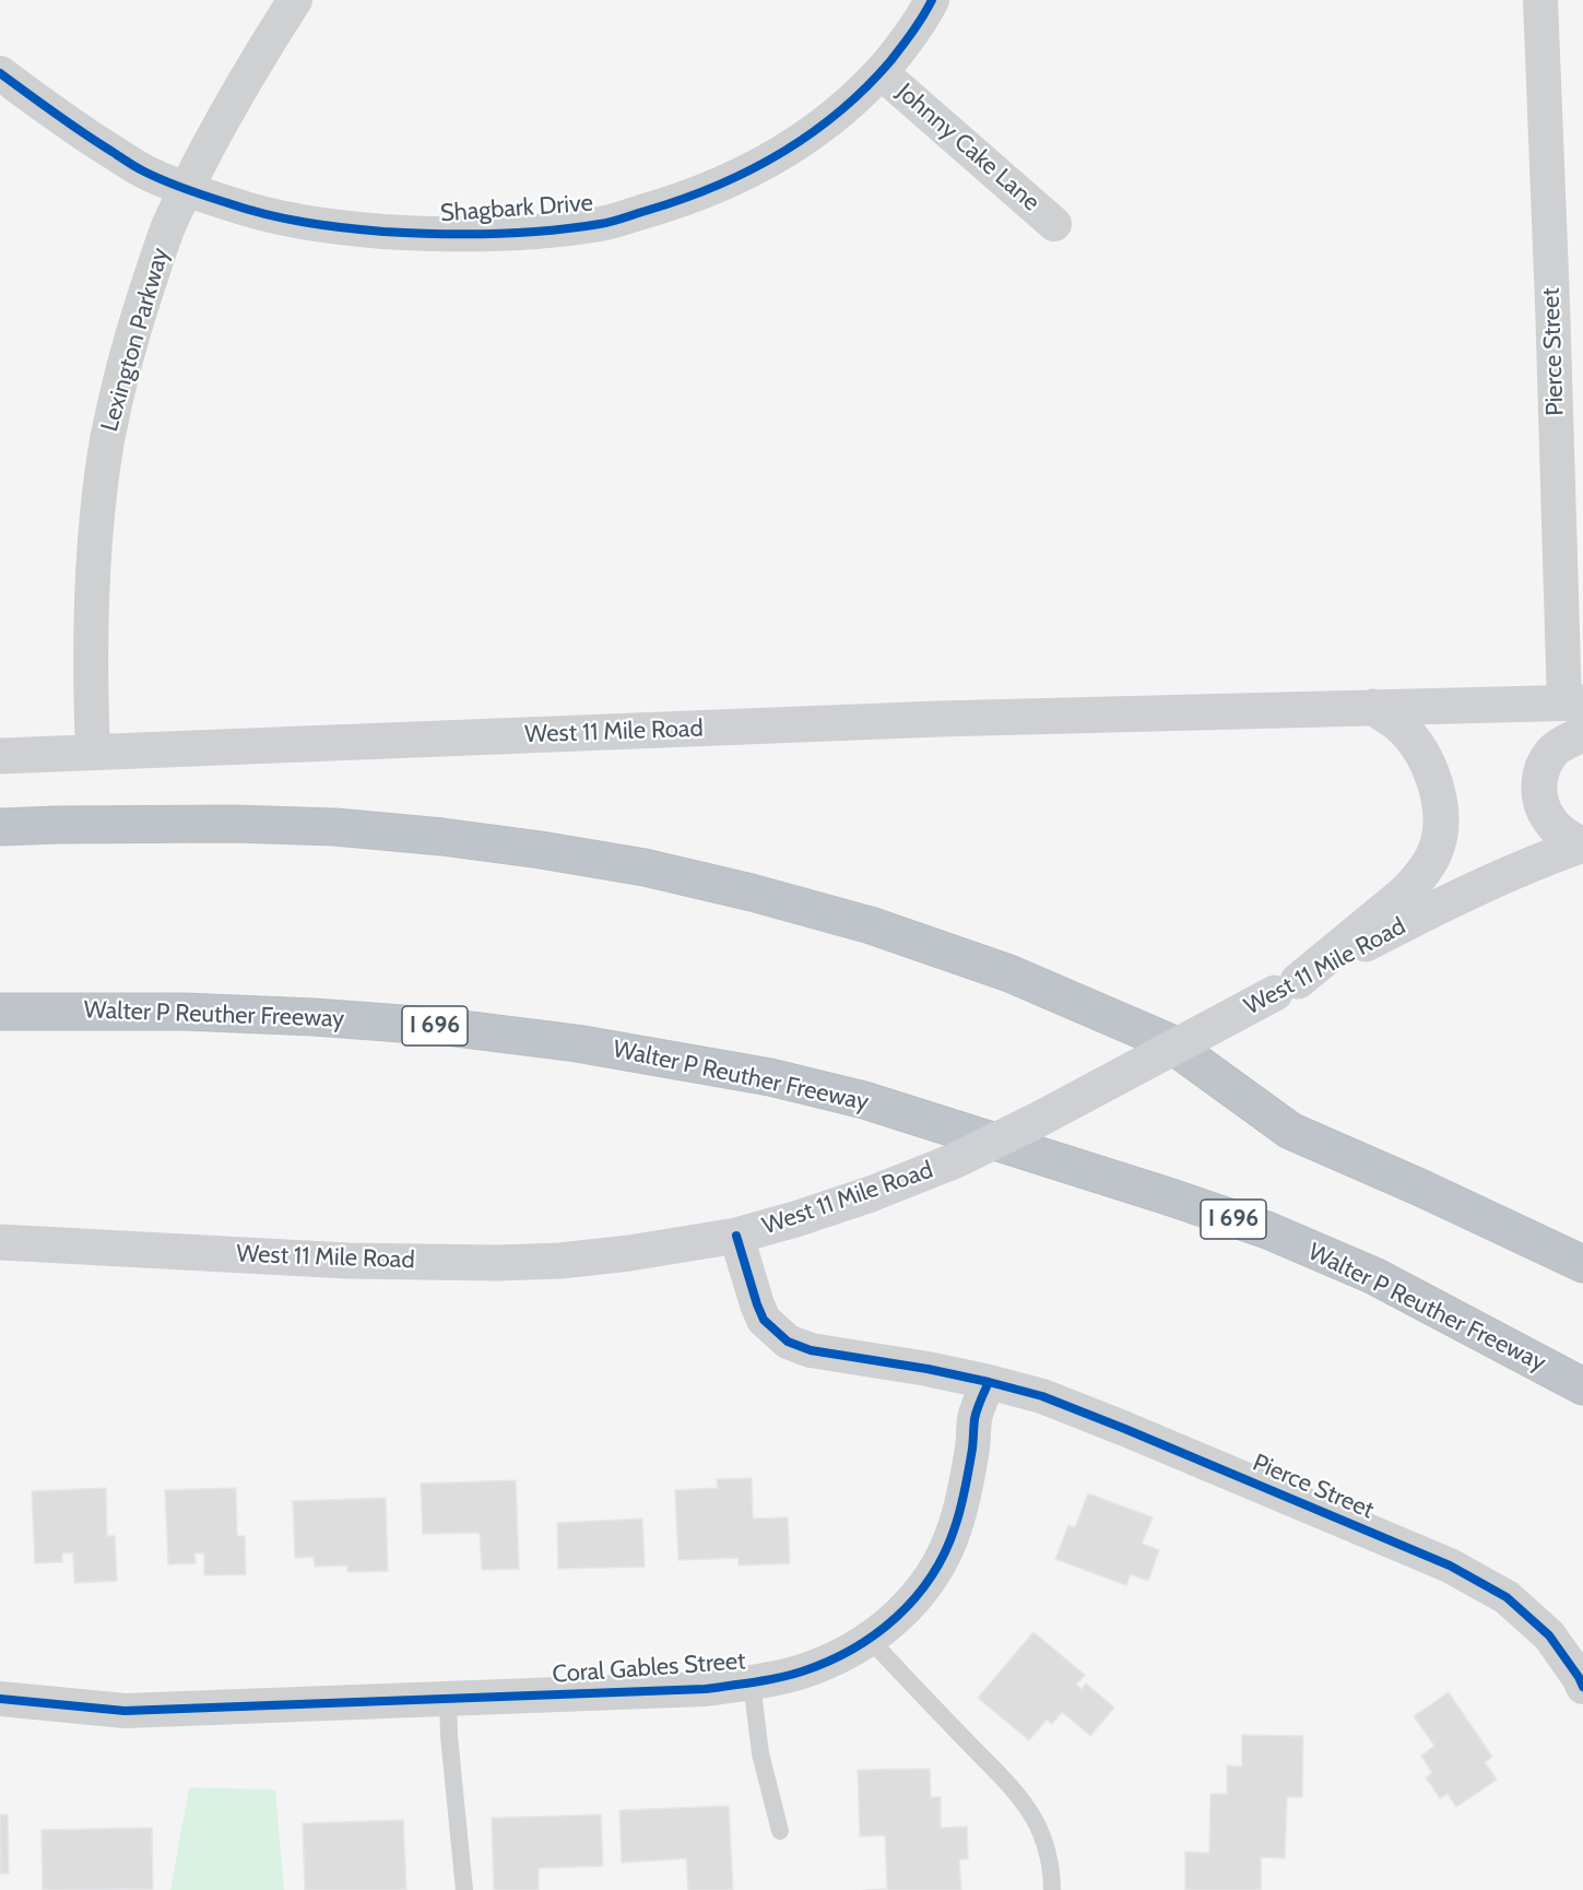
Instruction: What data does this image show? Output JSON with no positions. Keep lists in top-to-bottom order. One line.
{"streets":{"highway":["Walter P Reuther Freeway","I 696"],"main road":["West 11 Mile Road"],"street":["Johnny Cake Lane","Shagbark Drive","Lexington Parkway","Pierce Street","Coral Gables Street"]},"crossings":[["Johnny Cake Lane","Shagbark Drive"],["Shagbark Drive","Lexington Parkway"],["Lexington Parkway","West 11 Mile Road"],["Pierce Street","West 11 Mile Road"],["Pierce Street","Coral Gables Street"]]}
